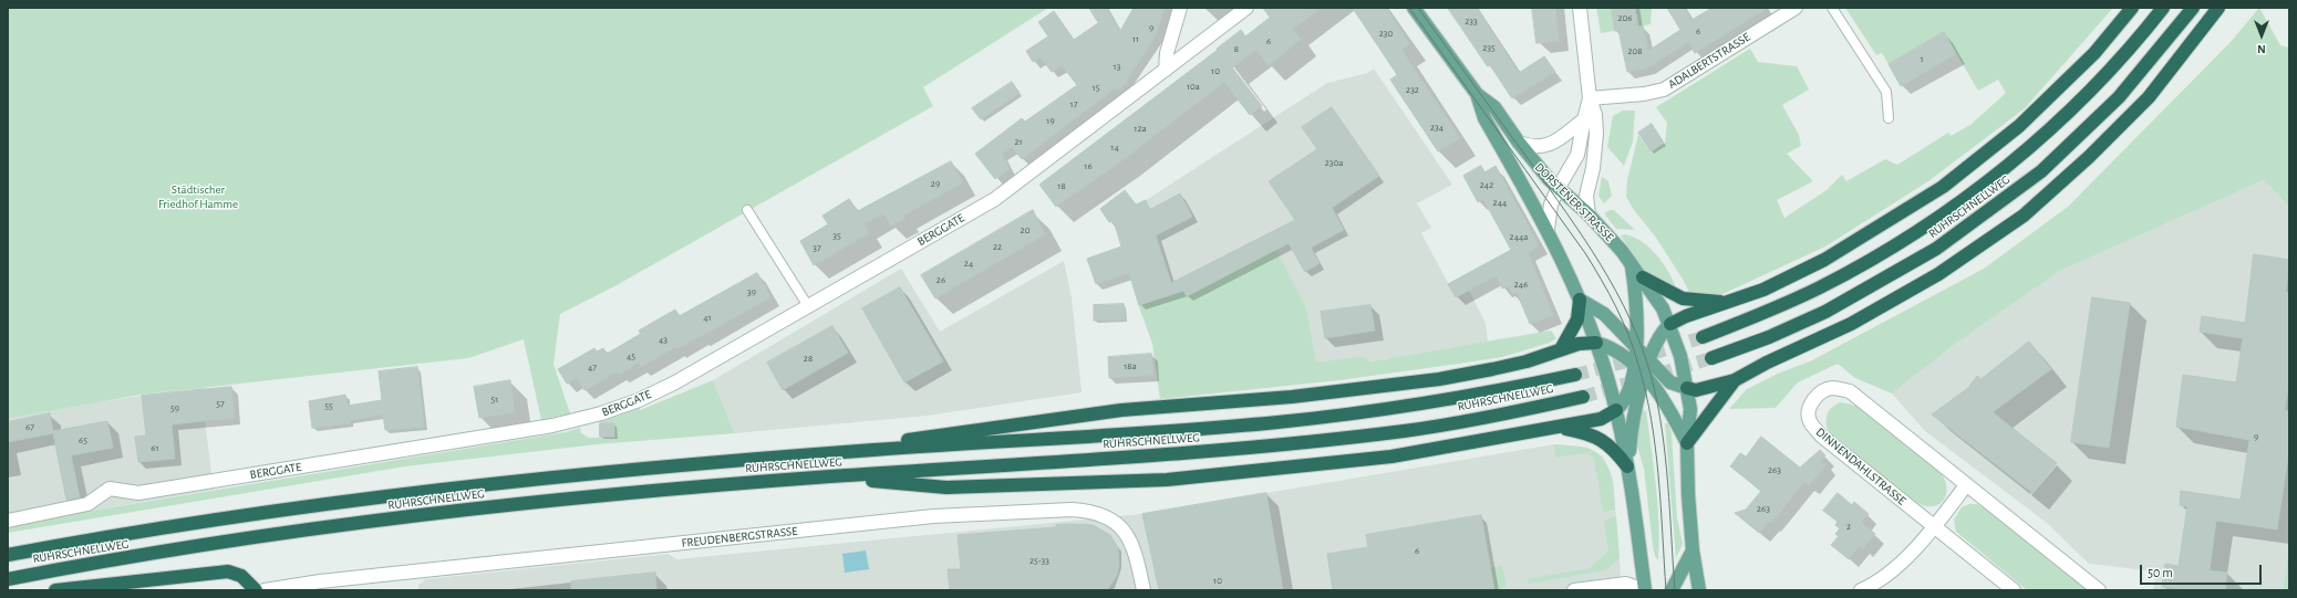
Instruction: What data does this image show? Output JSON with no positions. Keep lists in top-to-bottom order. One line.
{"streets":{"highway":["RUHRSCHNELLWEG"],"main road":["DORSTENER STRASSE"],"street":["ADALBERTSTRASSE","BERGGATE","DINNENDAHLSTRASSE","FREUDENBERGSTRASSE"]},"parks":["Städtischer Friedhof Hamme"],"house_numbers":["206","233","9","6","230","11","6","235","8","208","1","13","10","10a","15","232","17","19","234","12a","21","14","230a","16","29","242","18","244","20","35","244a","22","37","24","26","246","39","41","43","45","28","18a","47","51","57","55","59","67","9","65","61","263","263","2","6","25-33","10"],"scale_bar":"50 m","north":"bottom"}
